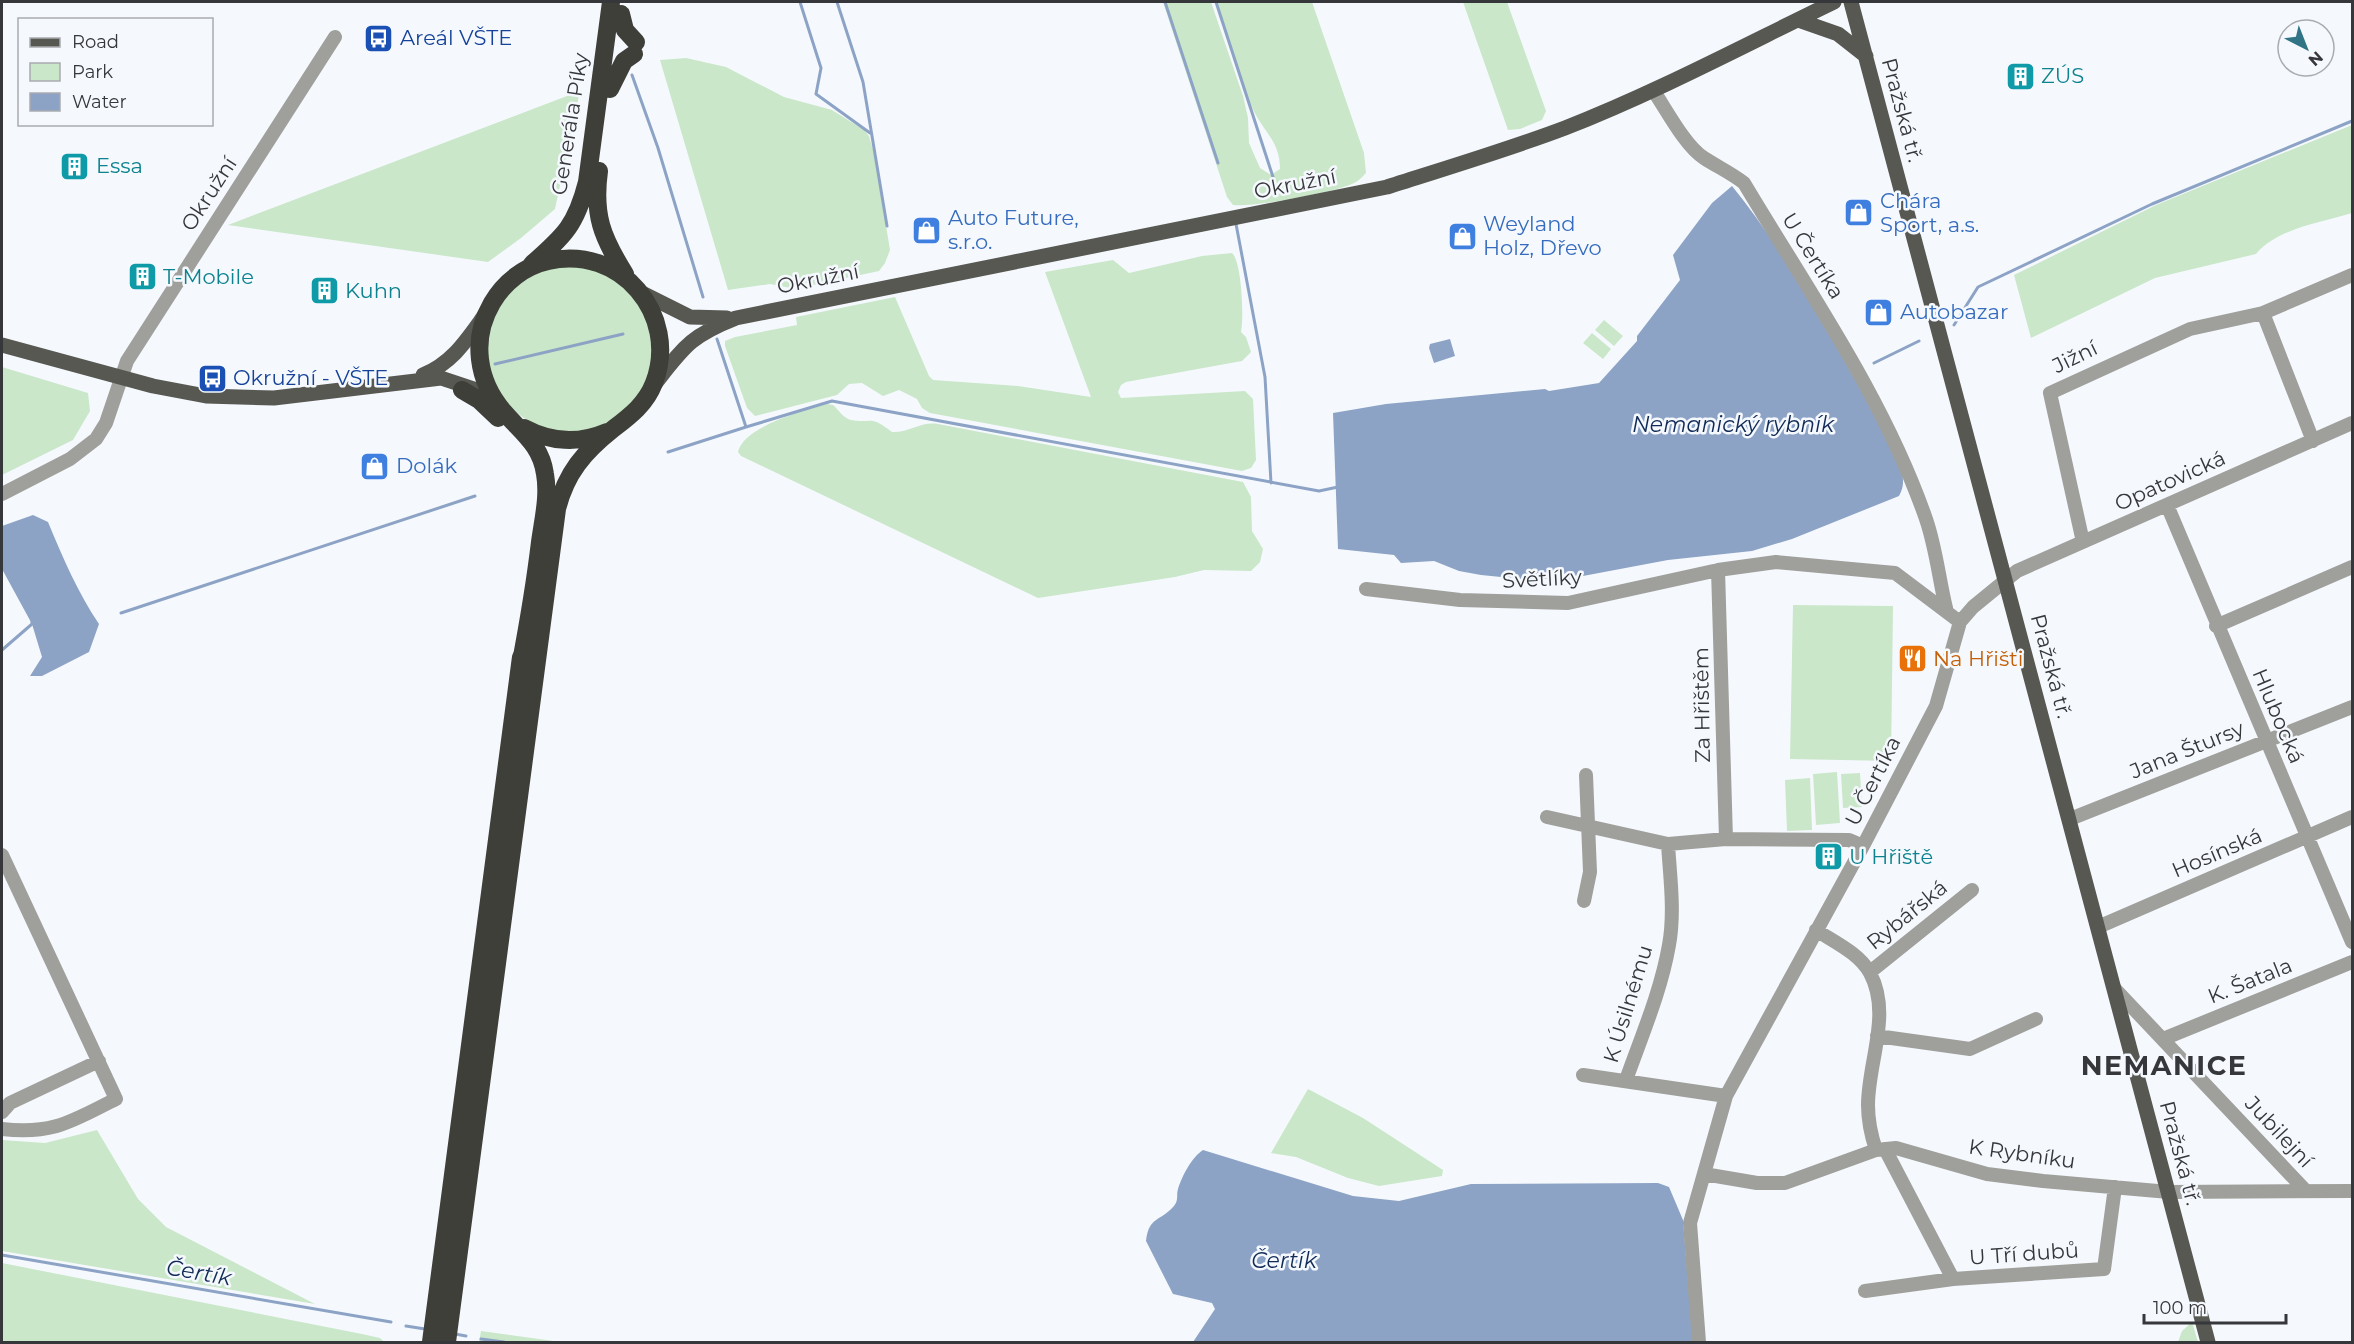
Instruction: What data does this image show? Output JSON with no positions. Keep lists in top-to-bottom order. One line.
{"streets":{"highway":["Generála Píky"],"main road":["Pražská tř.","Okružní"],"street":["U Čertíka","Jižní","Opatovická","Světlíky","Za Hřištěm","Hlubocká","Jana Štursy","Hosínská","Rybářská","K. Šatala","K Úsilnému","Jubilejní","K Rybníku","U Tří dubů"]},"crossings":[["Pražská tř.","Opatovická"],["Pražská tř.","Jana Štursy"],["Pražská tř.","Hosínská"],["Pražská tř.","Jubilejní"],["Pražská tř.","K Rybníku"],["Generála Píky","Okružní"],["Okružní","U Čertíka"],["U Čertíka","Opatovická"],["U Čertíka","Rybářská"],["U Čertíka","K Rybníku"],["Jižní","Opatovická"],["Opatovická","Hlubocká"],["Světlíky","Za Hřištěm"],["Hlubocká","Jana Štursy"],["Hlubocká","Hosínská"],["Rybářská","K Rybníku"],["Rybářská","U Tří dubů"],["K. Šatala","Jubilejní"],["Jubilejní","K Rybníku"],["K Rybníku","U Tří dubů"]],"districts":["NEMANICE"],"water":["Nemanický rybník","Čertík"],"places":{"bus stop":["Areál VŠTE","Okružní - VŠTE"],"building":["ZÚS","Essa","T-Mobile","Kuhn","U Hřiště"],"shop":["Chára Sport, a.s.","Auto Future, s.r.o.","Weyland Holz, Dřevo","Autobazar","Dolák"],"restaurant":["Na Hřišti"]},"legend":["Road","Park","Water"],"scale_bar":"100 m","north":"bottom right"}
